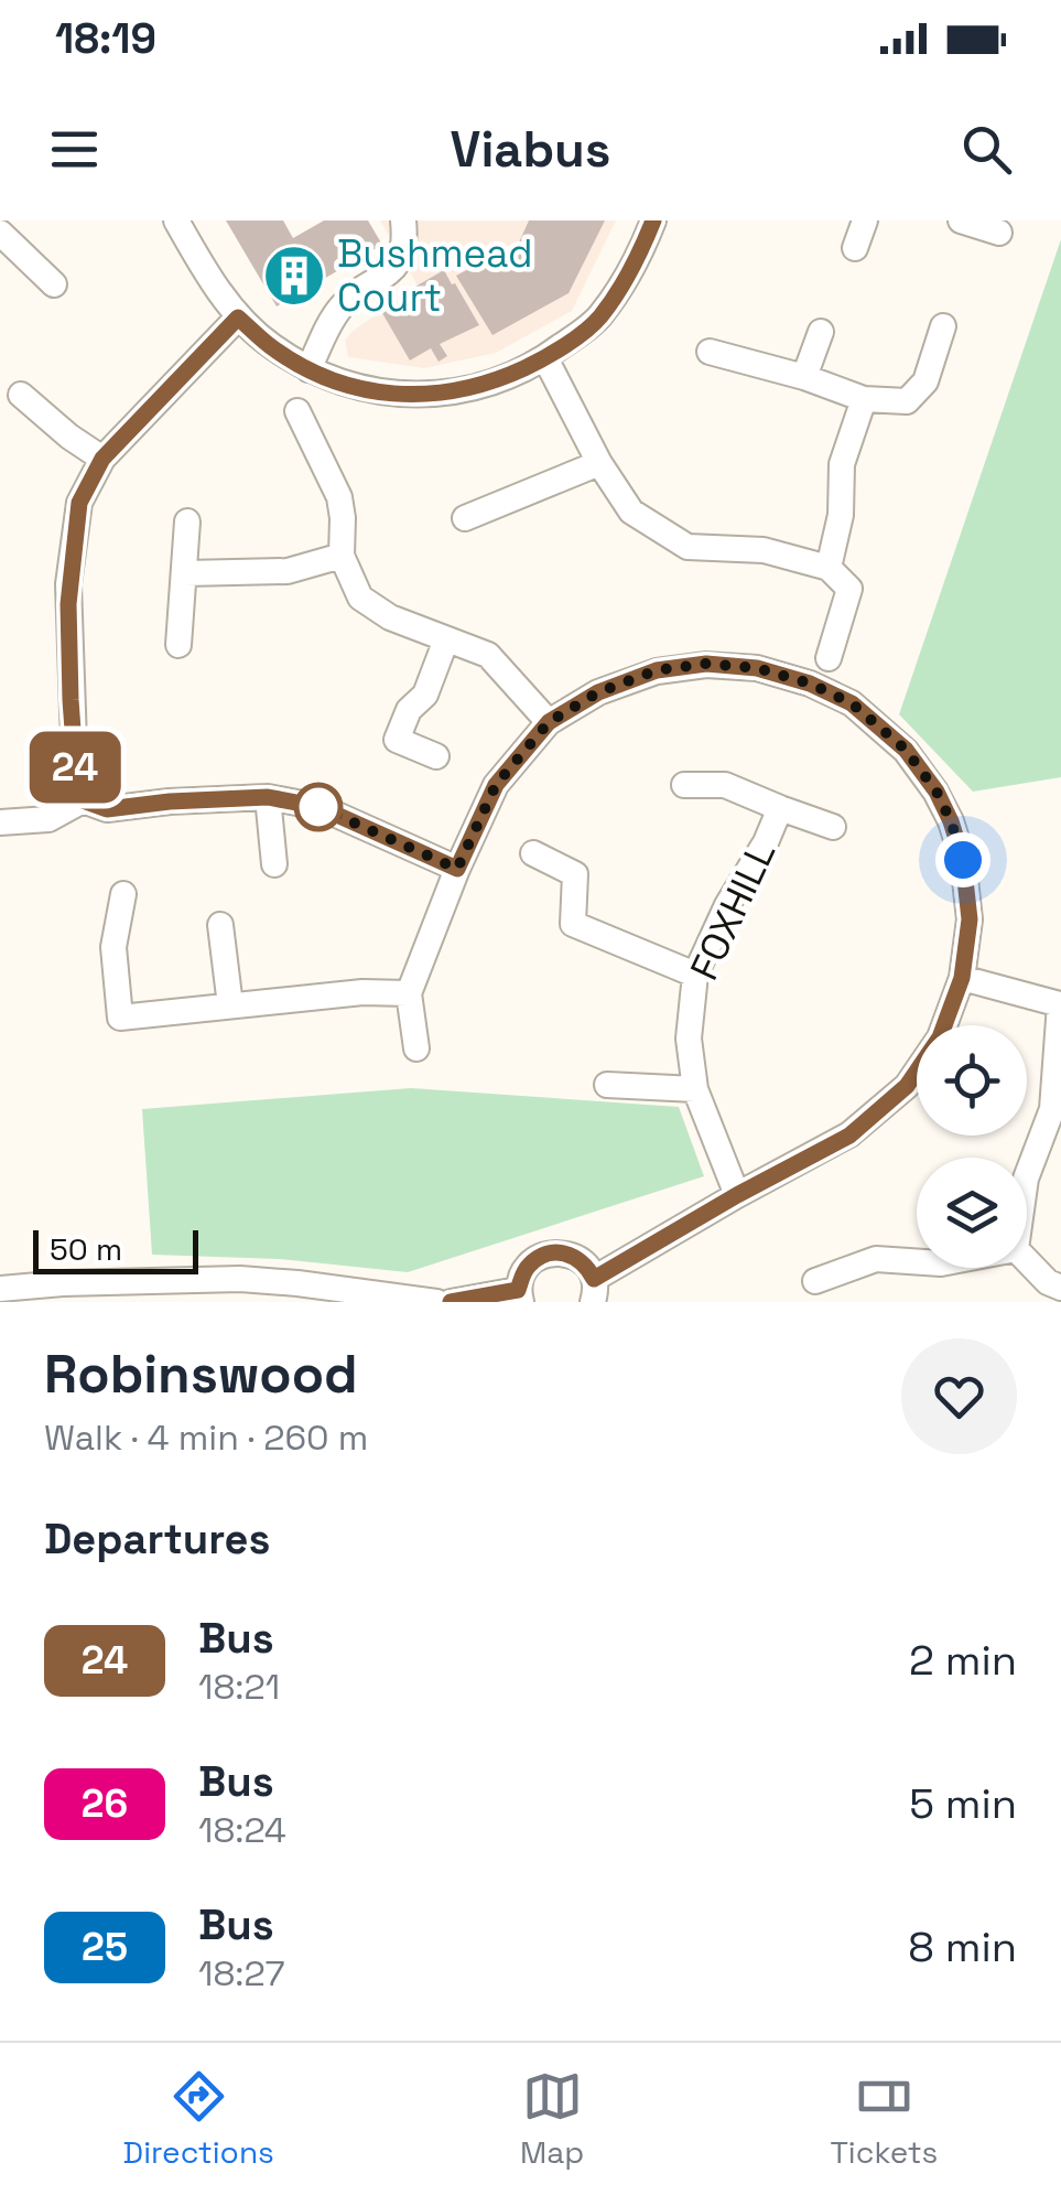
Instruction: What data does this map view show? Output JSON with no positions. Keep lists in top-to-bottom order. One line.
{"streets":{"street":["FOXHILL"]},"places":{"building":["Bushmead Court"]},"lines":["bus line 24"],"scale_bar":"50 m","page":{"status":"18:19","header":"Viabus","on_map":"24","scale":"50 m","heading":[["Robinswood","Walk · 4 min · 260 m"],"Departures"],"list":[{"mark":"24","name":"Bus","note":"18:21","value":"2 min"},{"mark":"26","name":"Bus","note":"18:24","value":"5 min"},{"mark":"25","name":"Bus","note":"18:27","value":"8 min"}],"tabs":["Directions","Map","Tickets"]}}
